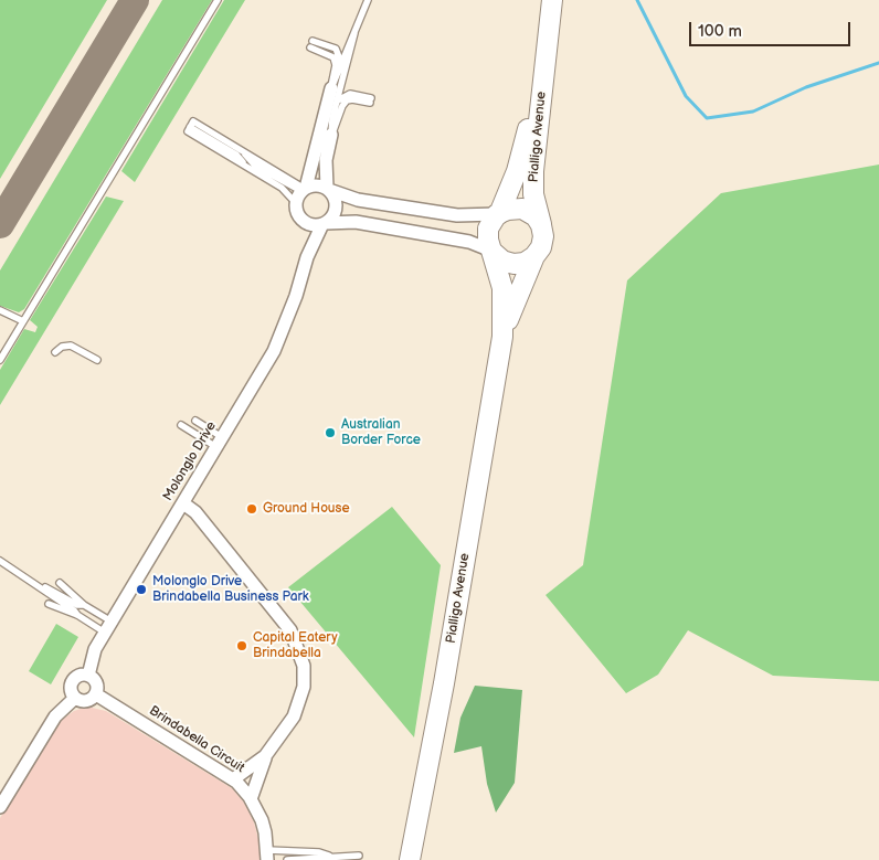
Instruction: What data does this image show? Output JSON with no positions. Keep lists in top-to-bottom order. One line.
{"streets":{"main road":["Pialligo Avenue"],"street":["Molonglo Drive","Brindabella Circuit"]},"crossings":[["Molonglo Drive","Brindabella Circuit"]],"places":["Australian Border Force","Ground House","Molonglo Drive Brindabella Business Park","Capital Eatery Brindabella"],"scale_bar":"100 m"}
